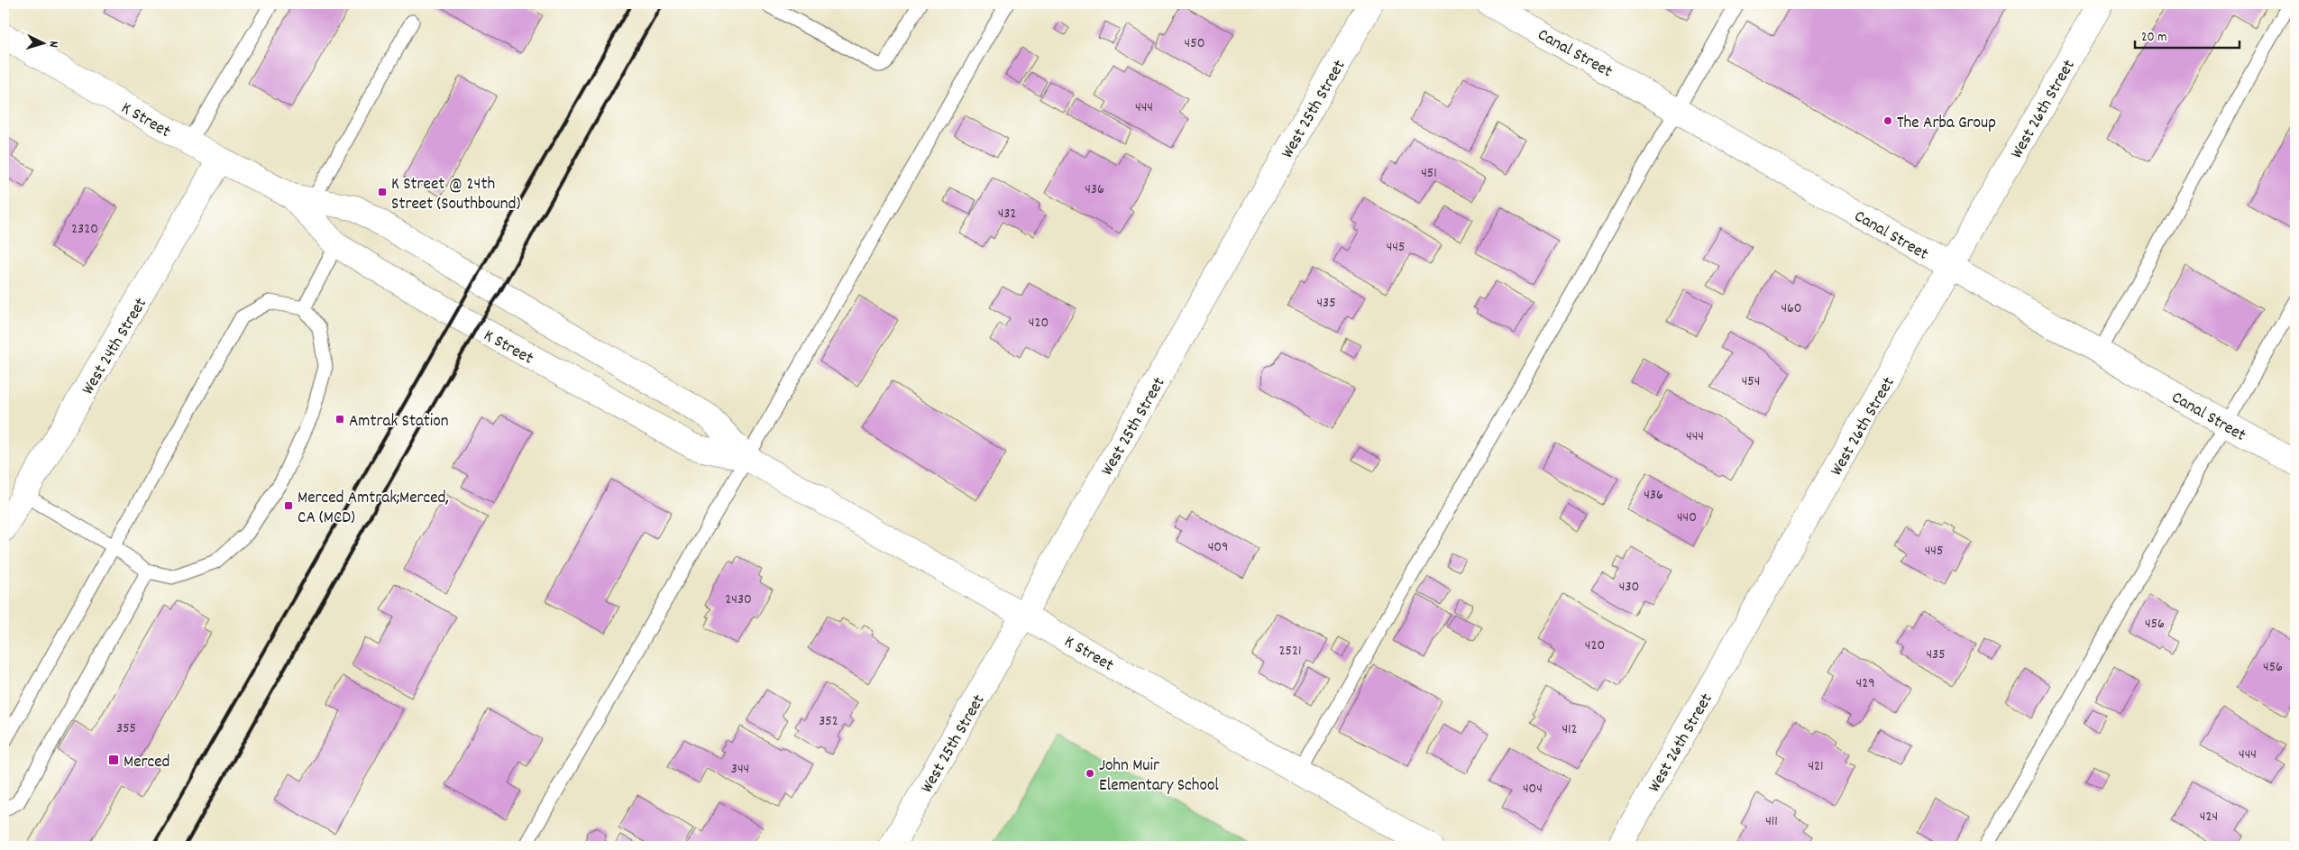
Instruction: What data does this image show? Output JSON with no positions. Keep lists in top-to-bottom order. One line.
{"streets":{"street":["Canal Street","West 25th Street","West 26th Street","K Street","West 24th Street"]},"crossings":[["Canal Street","West 26th Street"],["West 25th Street","K Street"],["K Street","West 24th Street"]],"places":{"other":["The Arba Group","John Muir Elementary School"],"transit":["K Street @ 24th Street (Southbound)","Amtrak Station","Merced Amtrak;Merced, CA (MCD)","Merced"]},"house_numbers":["450","444","451","436","432","2320","445","435","460","420","454","444","436","440","409","445","430","2430","456","420","2521","435","456","429","352","355","412","444","421","344","404","424","411"],"scale_bar":"20 m","north":"right"}
